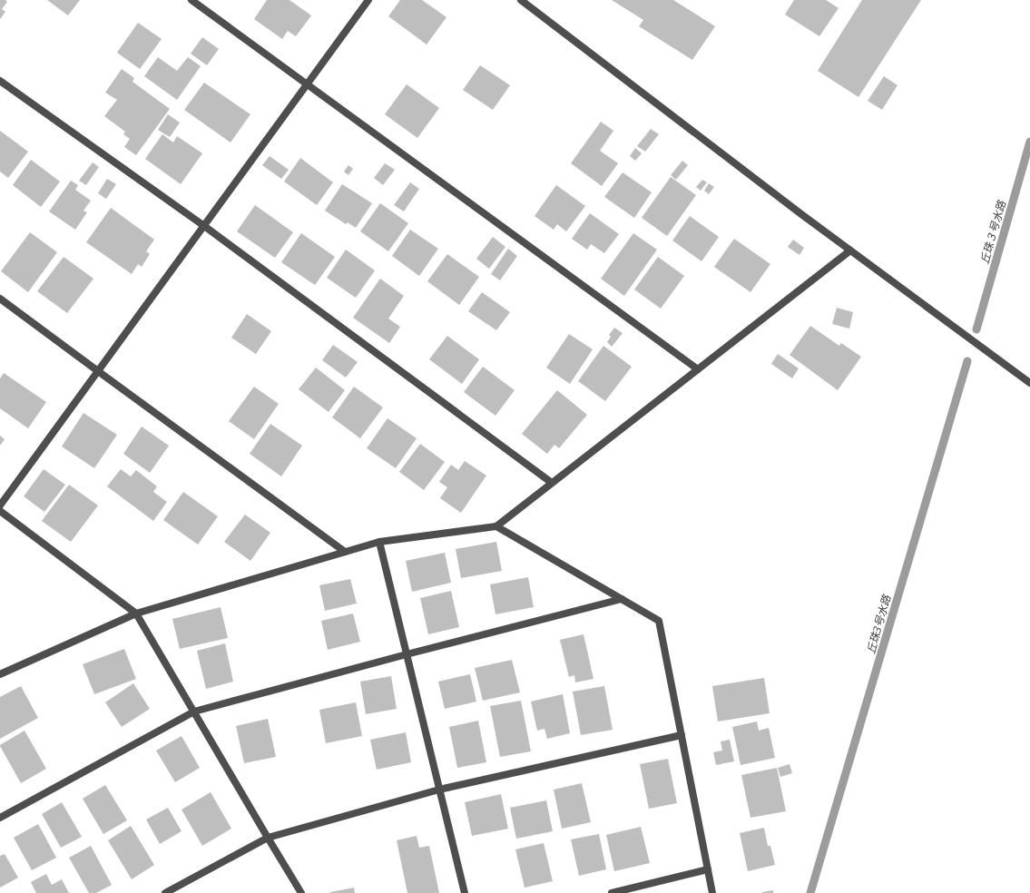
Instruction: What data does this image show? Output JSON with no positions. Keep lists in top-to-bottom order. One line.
{"water":["丘珠３号水路","丘珠3号水路"]}
